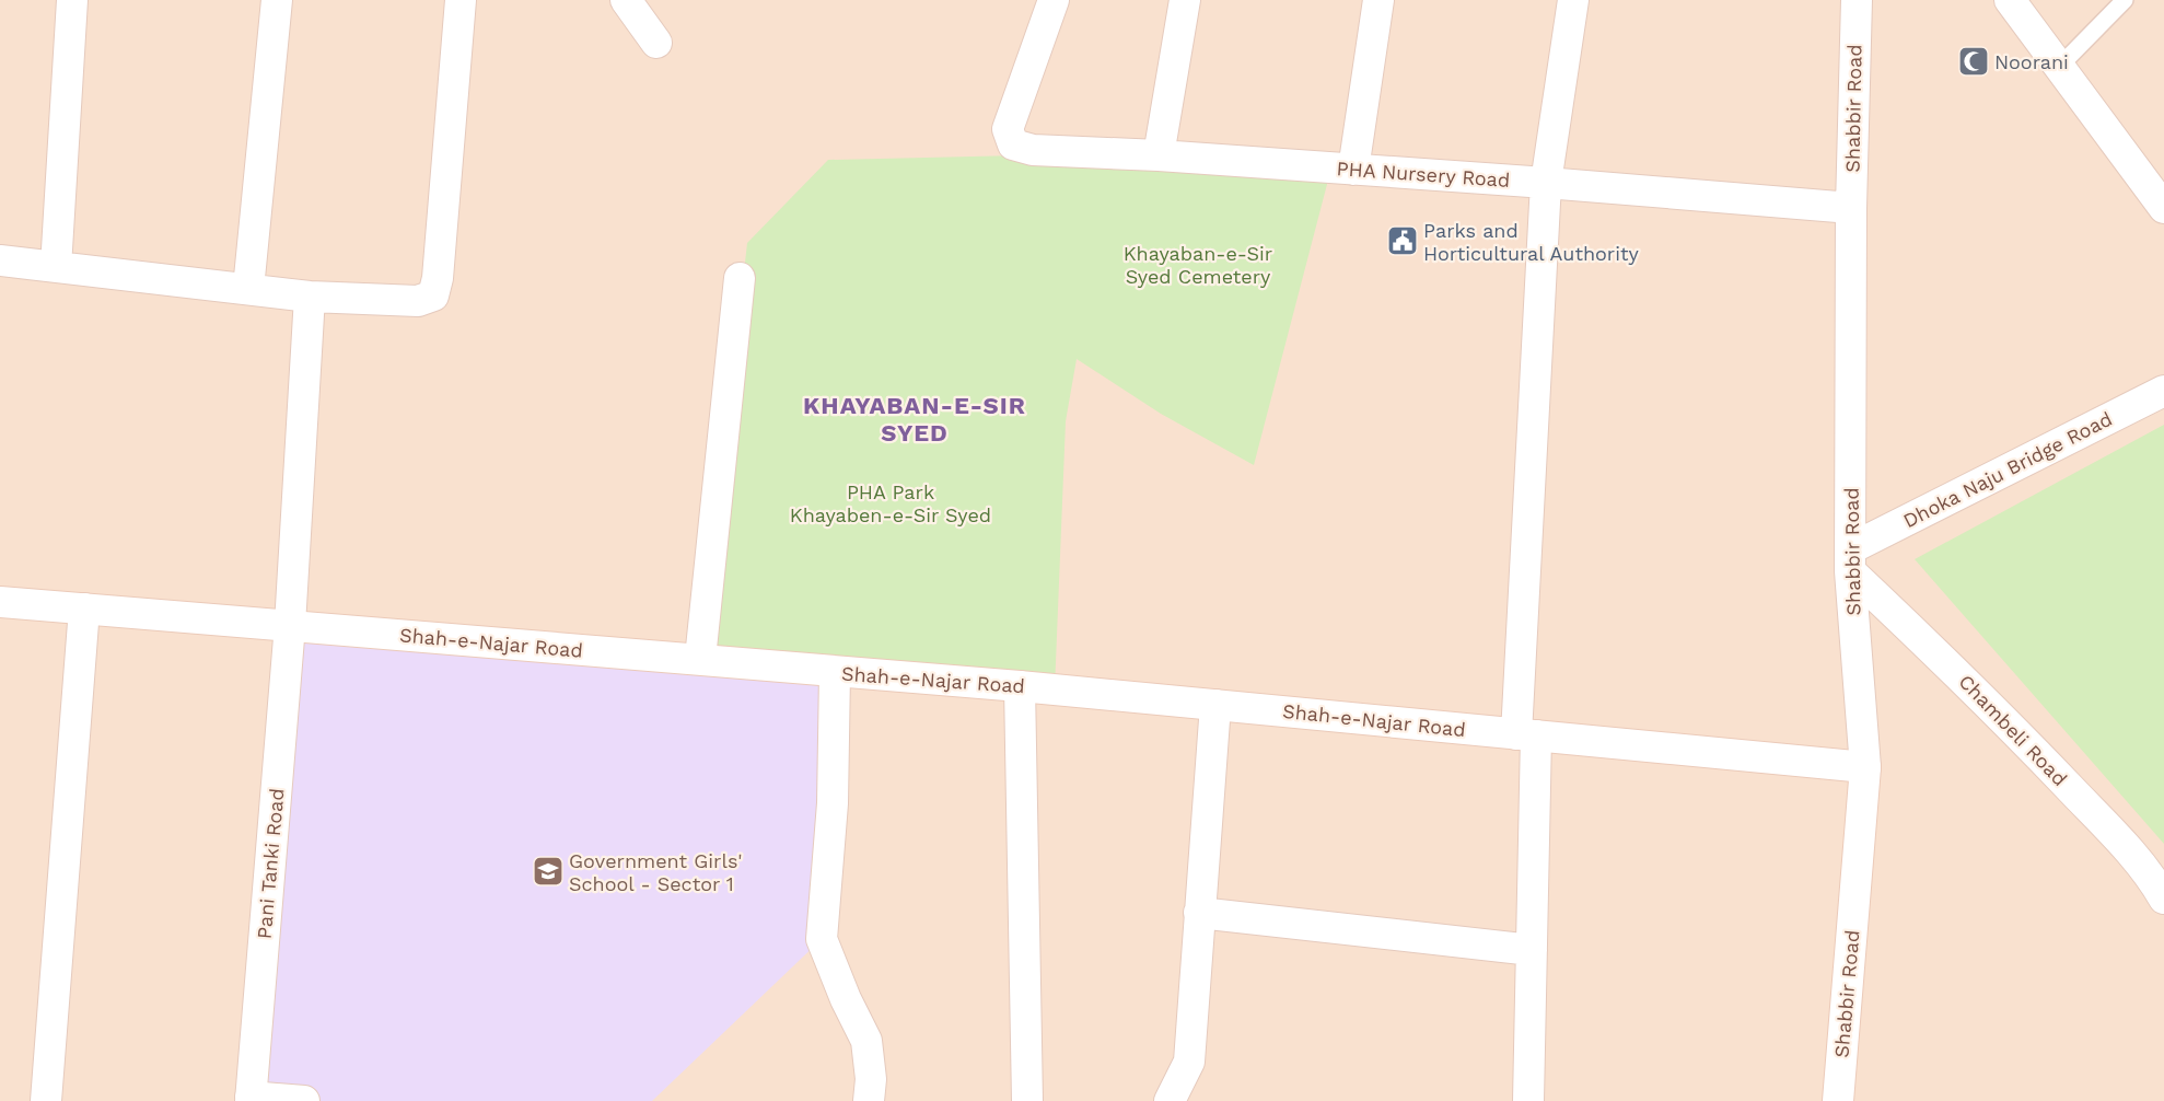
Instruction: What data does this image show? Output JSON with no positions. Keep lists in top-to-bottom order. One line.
{"streets":{"street":["Shabbir Road","PHA Nursery Road","Dhoka Naju Bridge Road","Shah-e-Najar Road","Chambeli Road","Pani Tanki Road"]},"crossings":[["Shabbir Road","PHA Nursery Road"],["Shabbir Road","Dhoka Naju Bridge Road"],["Shabbir Road","Shah-e-Najar Road"],["Shabbir Road","Chambeli Road"],["Dhoka Naju Bridge Road","Chambeli Road"],["Shah-e-Najar Road","Pani Tanki Road"]],"districts":["KHAYABAN-E-SIR SYED"],"parks":["Khayaban-e-Sir Syed Cemetery","PHA Park Khayaben-e-Sir Syed"],"places":{"mosque":["Noorani"],"public building":["Parks and Horticultural Authority"],"school or university":["Government Girls' School - Sector 1"]}}
